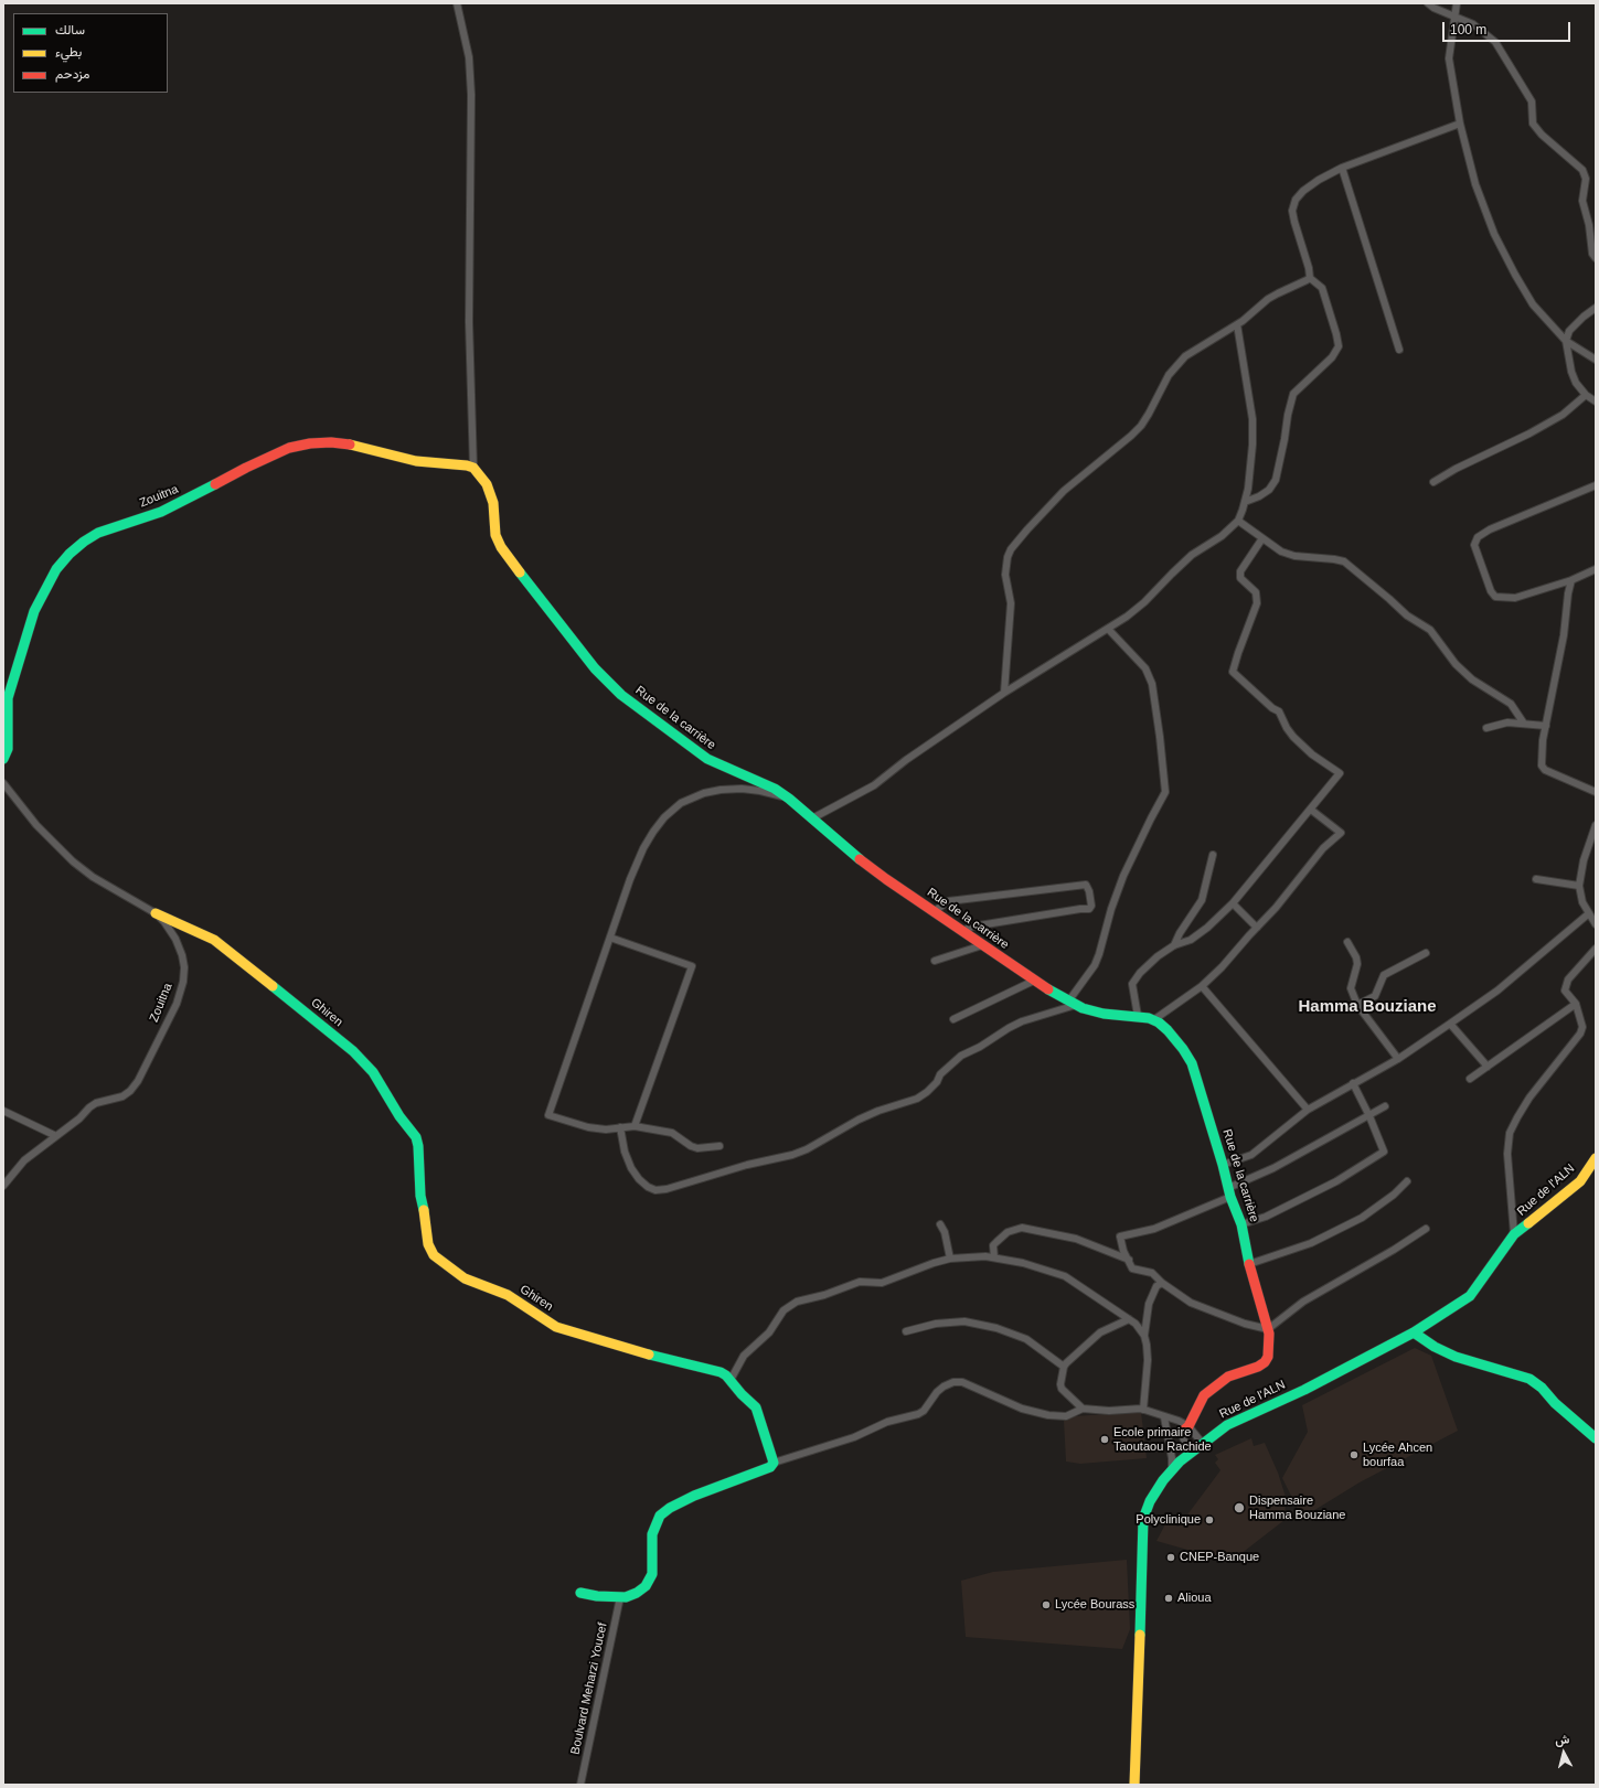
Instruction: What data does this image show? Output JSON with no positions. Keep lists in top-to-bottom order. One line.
{"streets":{"street":["Zouitna","Rue de la carrière","Ghiren","Rue de l'ALN","Boulvard Meharzi Youcef"]},"crossings":[["Zouitna","Rue de la carrière"],["Zouitna","Ghiren"]],"districts":["Hamma Bouziane"],"places":["Ecole primaire Taoutaou Rachide","Lycée Ahcen bourfaa","Dispensaire Hamma Bouziane","Polyclinique","CNEP-Banque","Alioua","Lycée Bourass"],"legend":["سالك","بطيء","مزدحم"],"scale_bar":"100 m","north":"top"}
